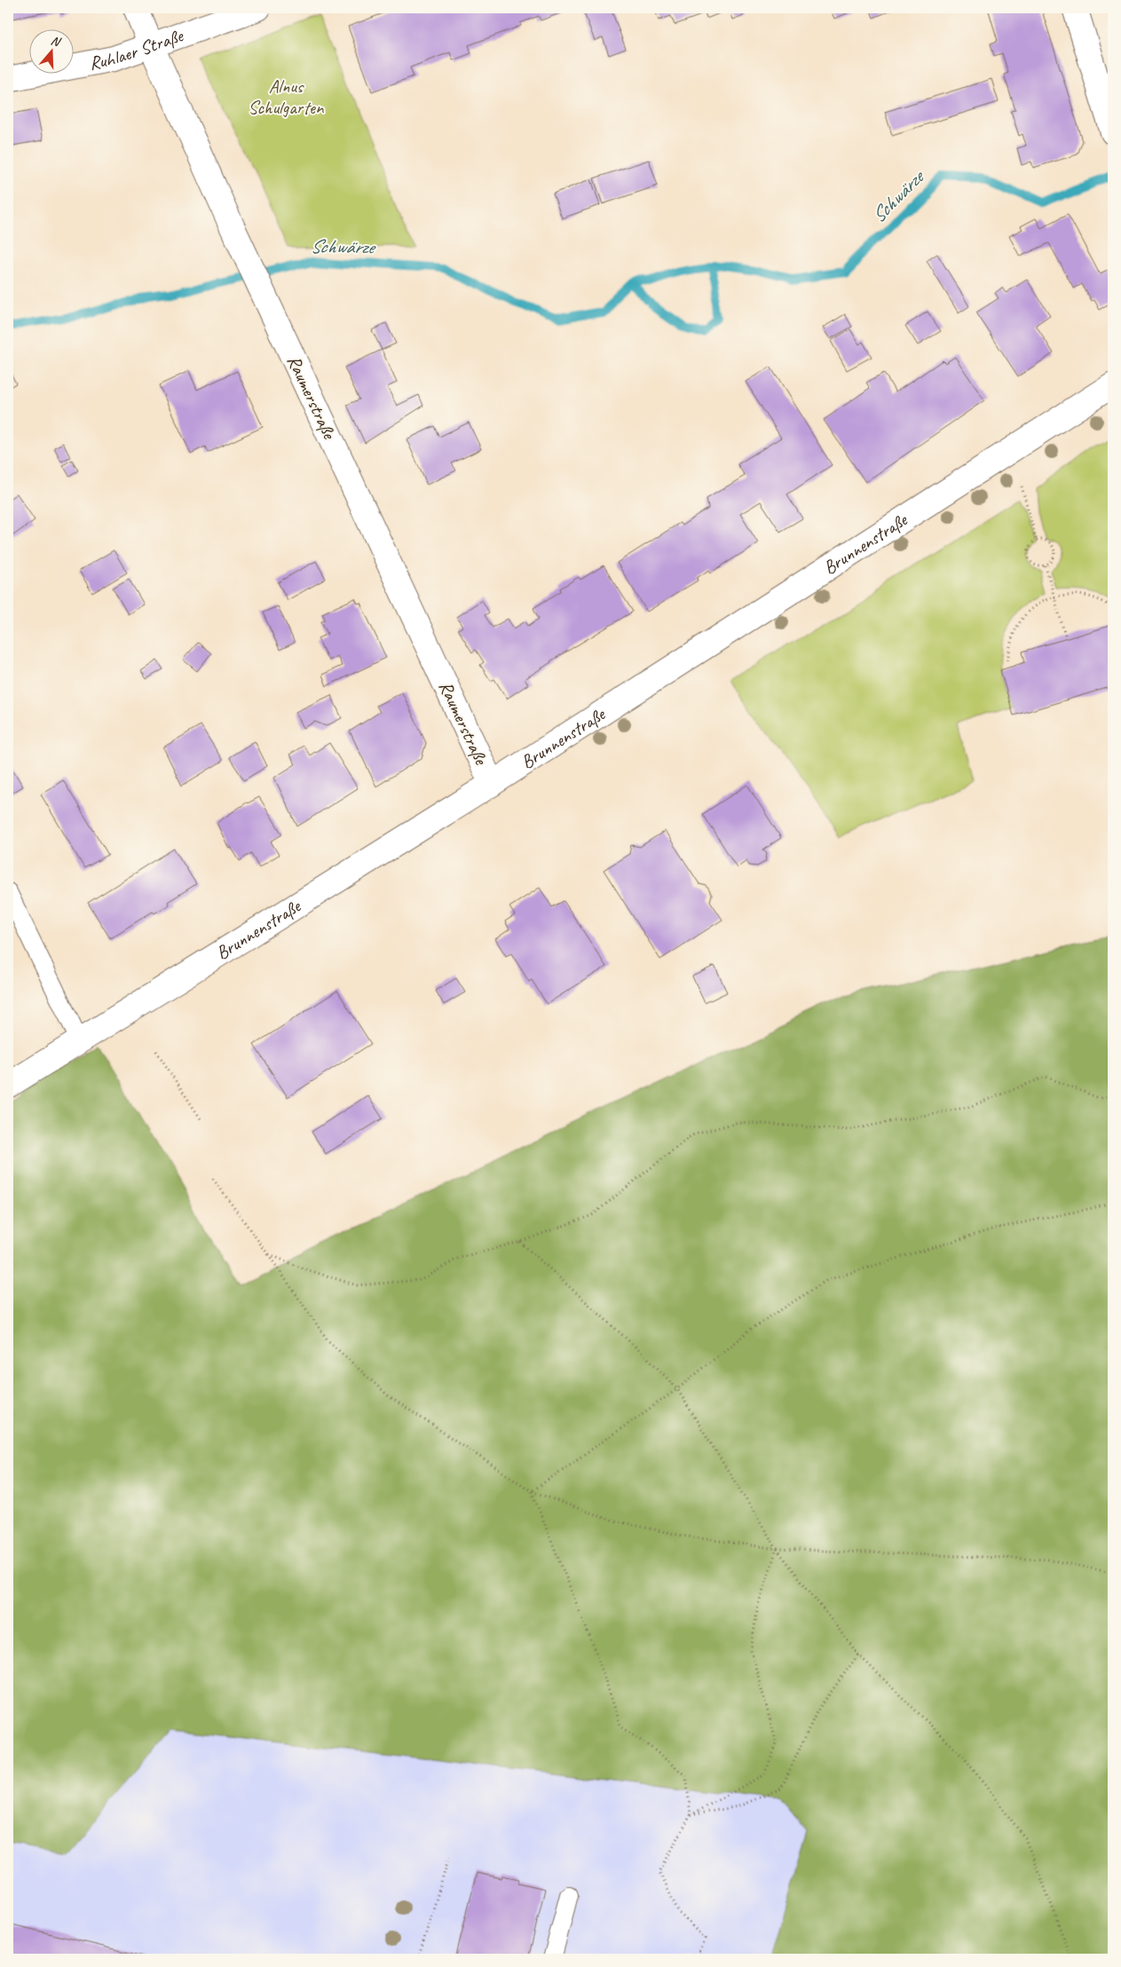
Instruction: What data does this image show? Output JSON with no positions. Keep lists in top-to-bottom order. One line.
{"streets":{"main road":["Ruhlaer Straße","Raumerstraße","Brunnenstraße"]},"crossings":[["Ruhlaer Straße","Raumerstraße"],["Raumerstraße","Brunnenstraße"]],"water":["Schwärze"],"parks":["Alnus Schulgarten"],"north":"top"}
